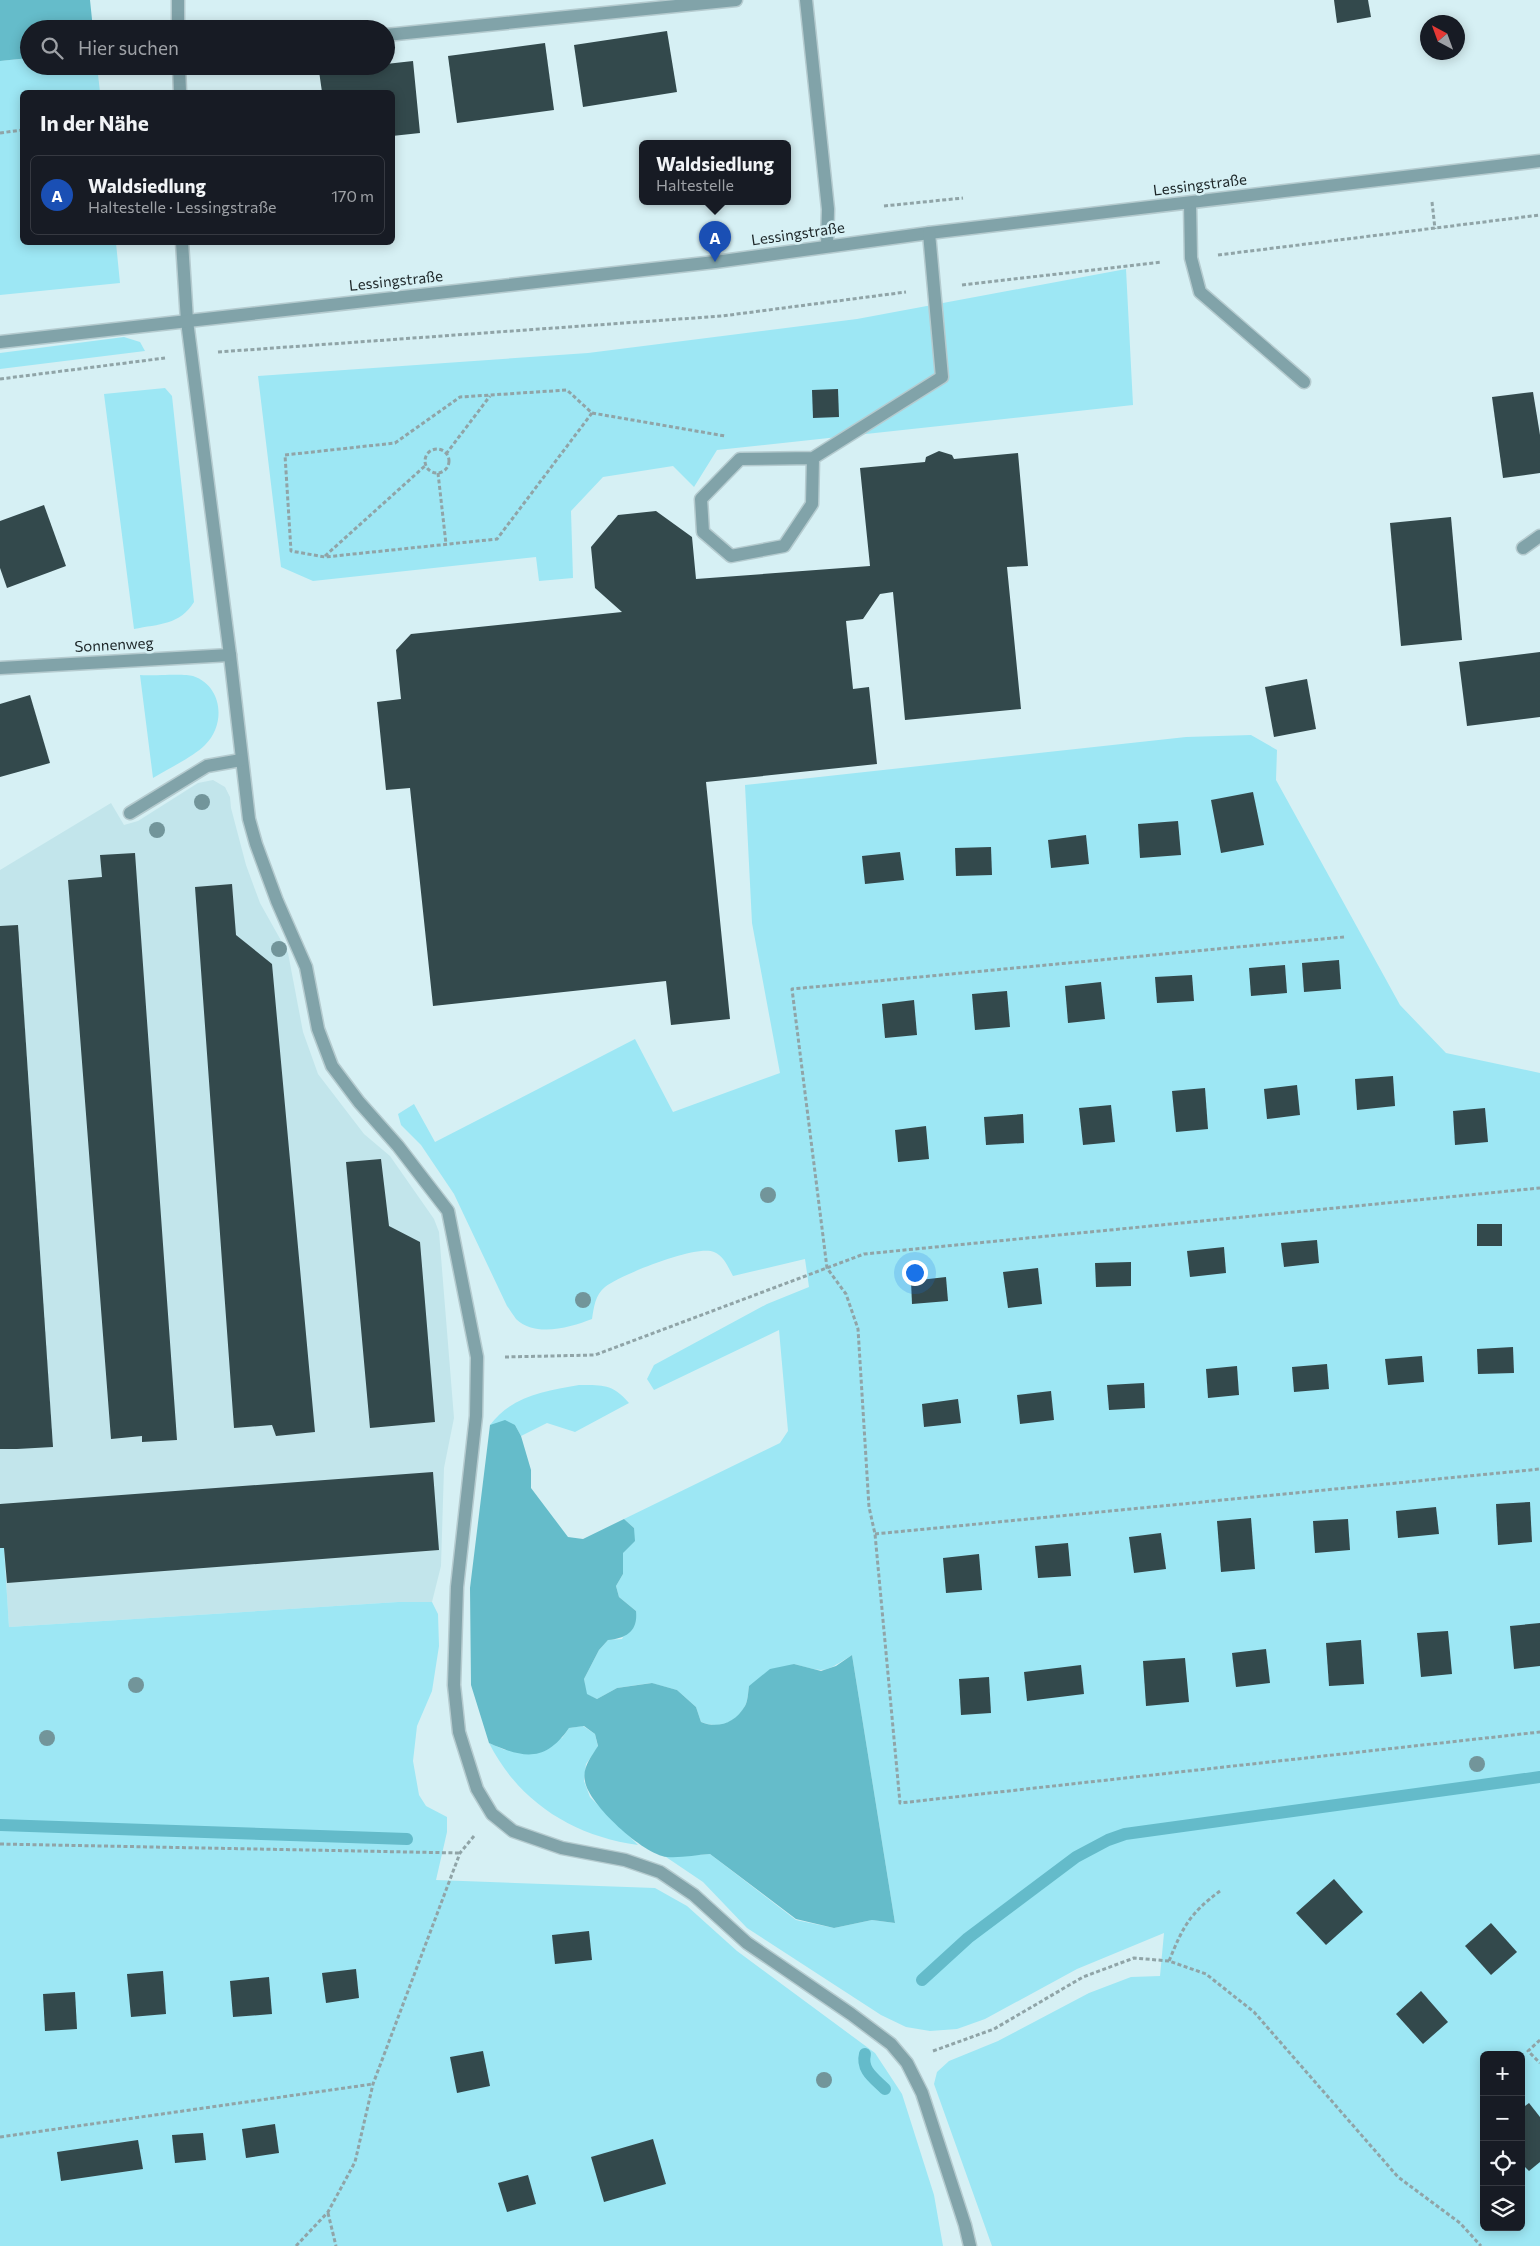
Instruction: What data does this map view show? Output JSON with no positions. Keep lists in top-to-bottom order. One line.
{"streets":{"street":["Lessingstraße","Sonnenweg"]},"north":"top left","page":{"search":"Hier suchen","heading":"In der Nähe","popup":["Waldsiedlung","Haltestelle"],"list":[{"mark":"A","name":"Waldsiedlung","note":"Haltestelle · Lessingstraße","value":"170 m"}],"pins":"A","map_buttons":["+","−"]}}
